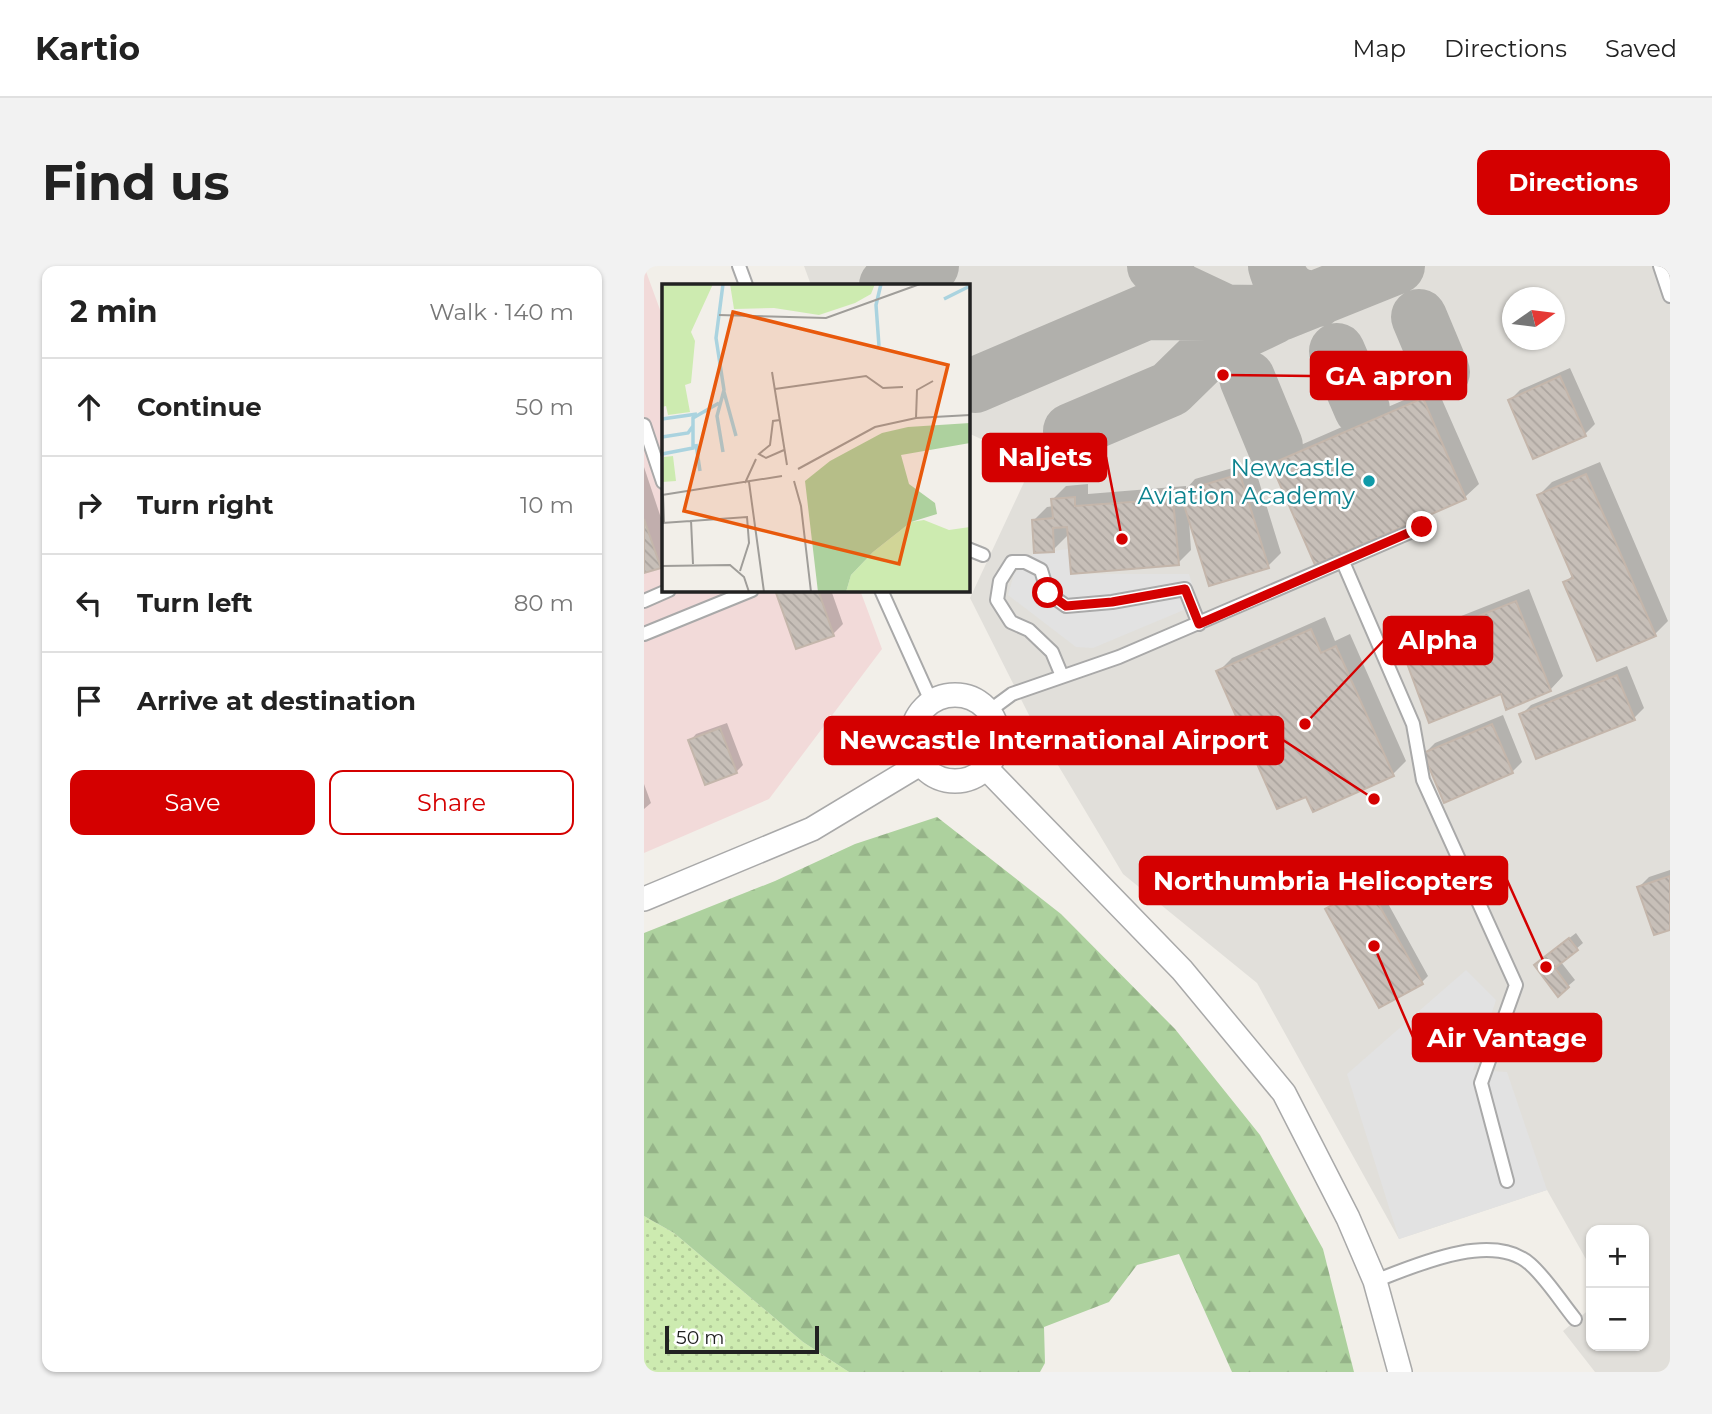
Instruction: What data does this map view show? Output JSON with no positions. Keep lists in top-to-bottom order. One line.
{"places":["GA apron","Newcastle Aviation Academy","Naljets","Alpha","Newcastle International Airport","Air Vantage","Northumbria Helicopters"],"scale_bar":"50 m","north":"right","page":{"header":"Kartio","nav":["Map","Directions","Saved"],"buttons":["Directions",["Save","Share"]],"title":"Find us","heading":["2 min","Walk · 140 m"],"list":[["Continue","50 m"],["Turn right","10 m"],["Turn left","80 m"],"Arrive at destination"],"map_buttons":["+","−"],"scale":"50 m"}}
